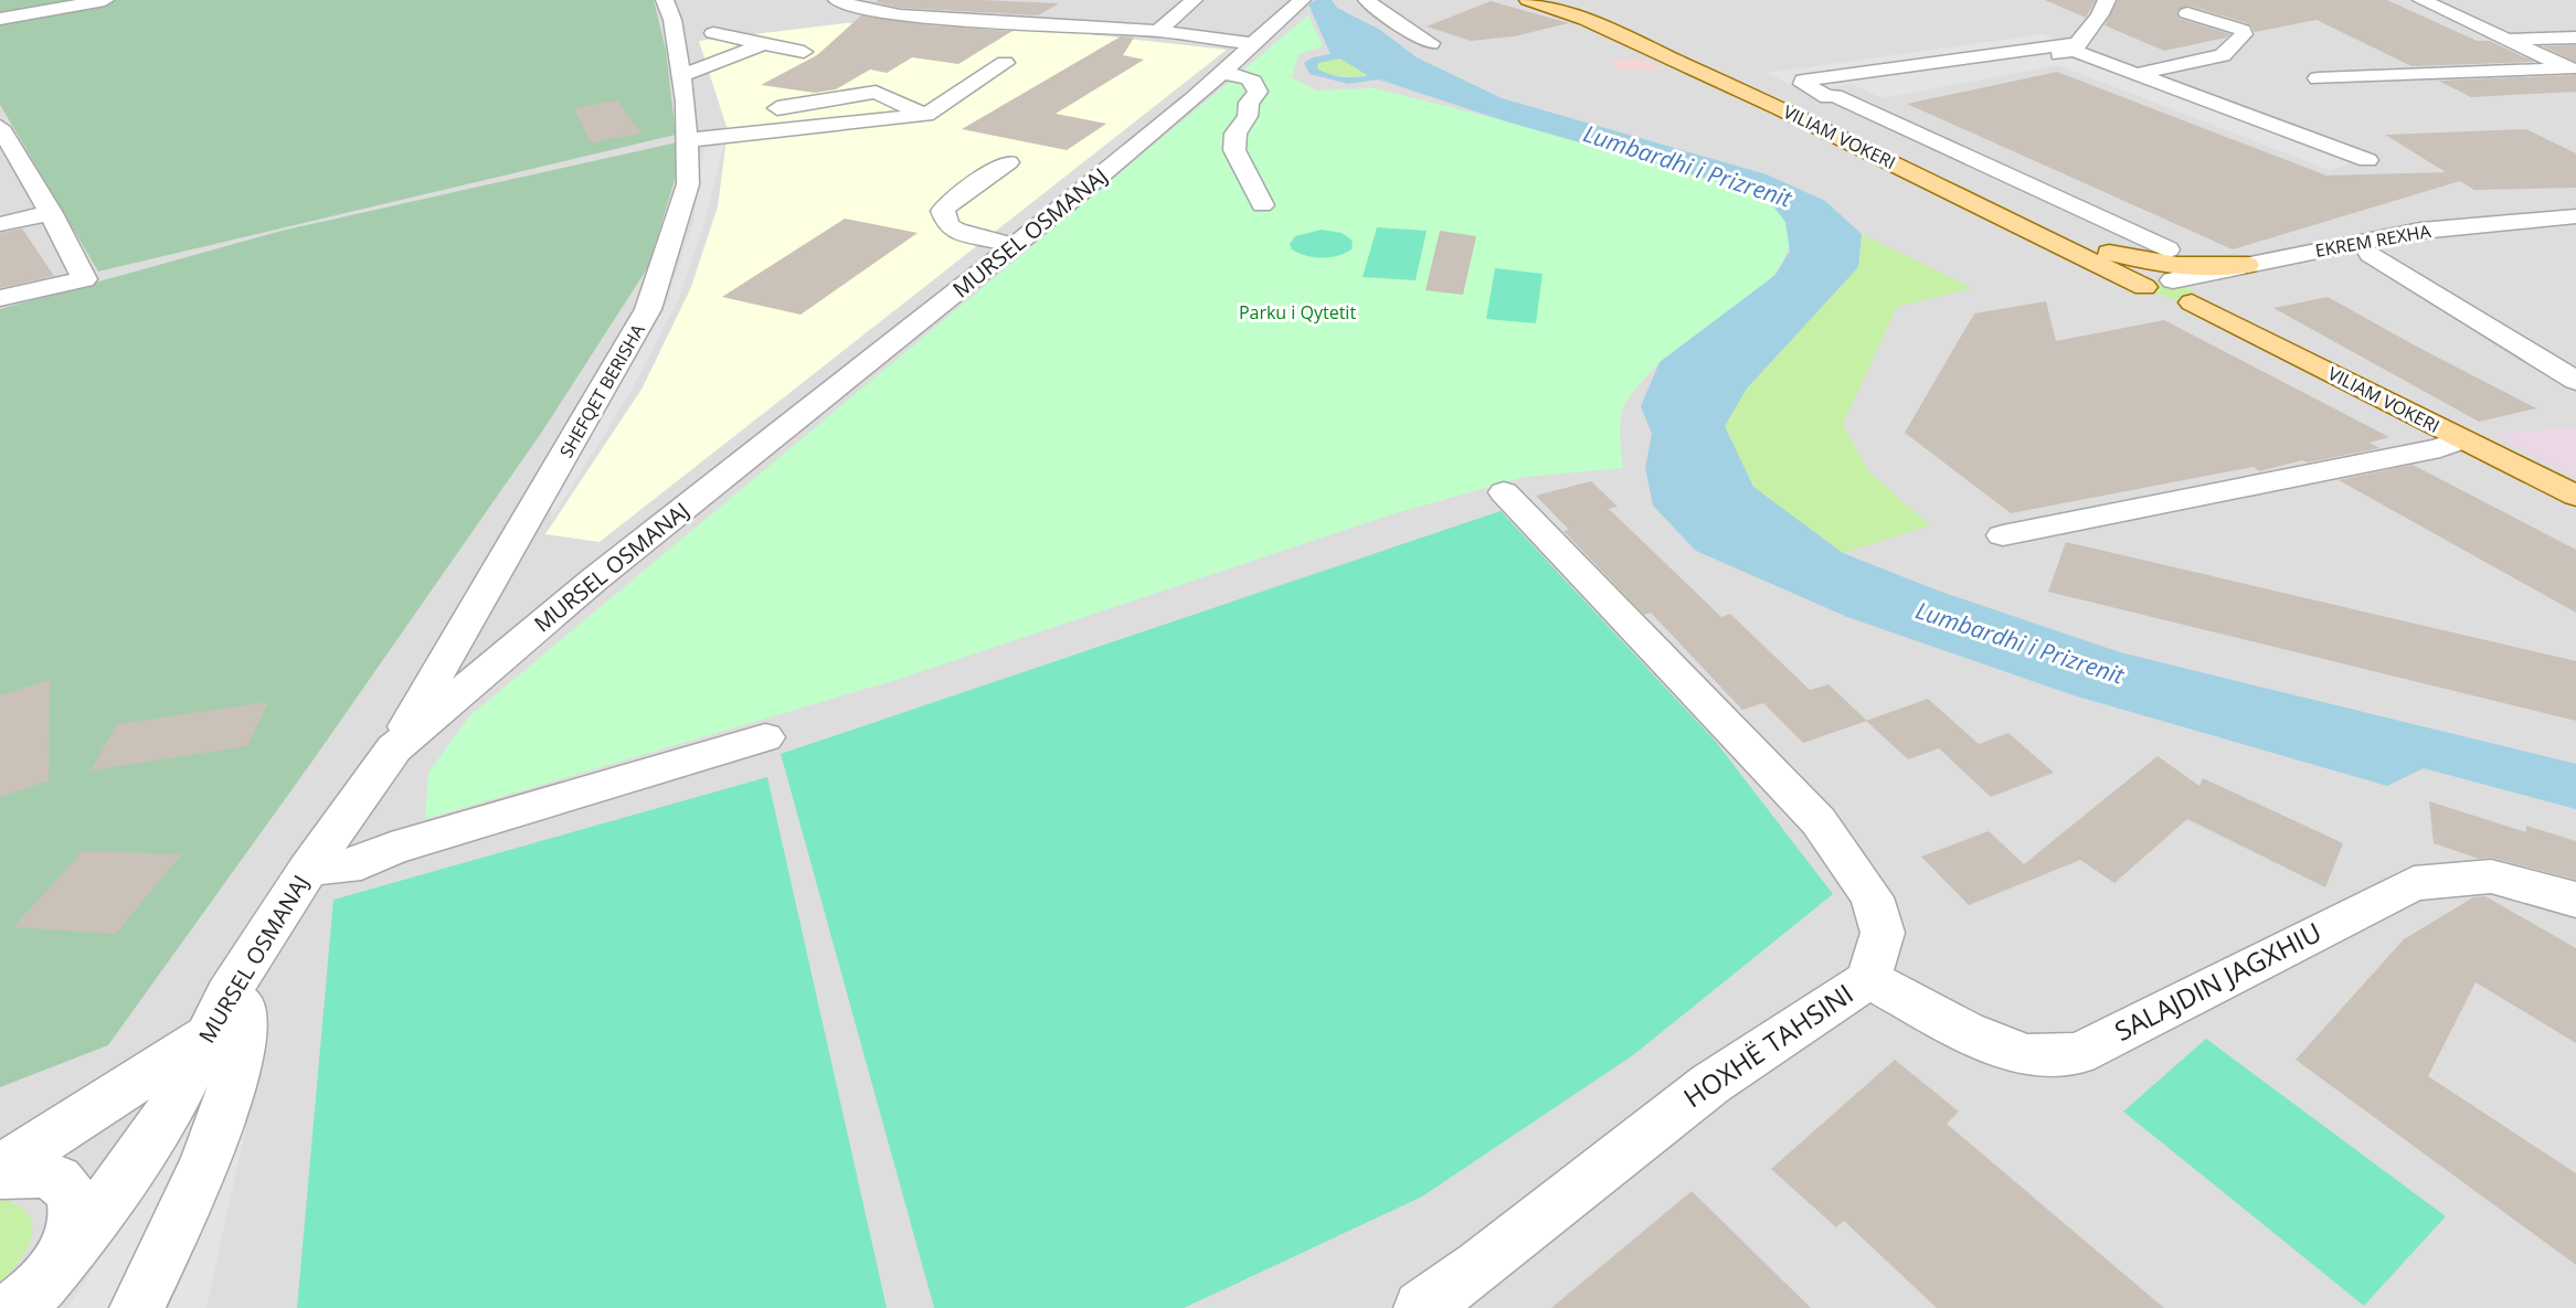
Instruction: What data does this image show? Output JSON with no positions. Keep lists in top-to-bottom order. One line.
{"streets":{"main road":["VILIAM VOKERI"],"street":["MURSEL OSMANAJ","EKREM REXHA","SHEFQET BERISHA","SALAJDIN JAGXHIU","HOXHË TAHSINI"]},"crossings":[["VILIAM VOKERI","EKREM REXHA"],["MURSEL OSMANAJ","SHEFQET BERISHA"],["SALAJDIN JAGXHIU","HOXHË TAHSINI"]],"water":["Lumbardhi i Prizrenit"],"parks":["Parku i Qytetit"]}
